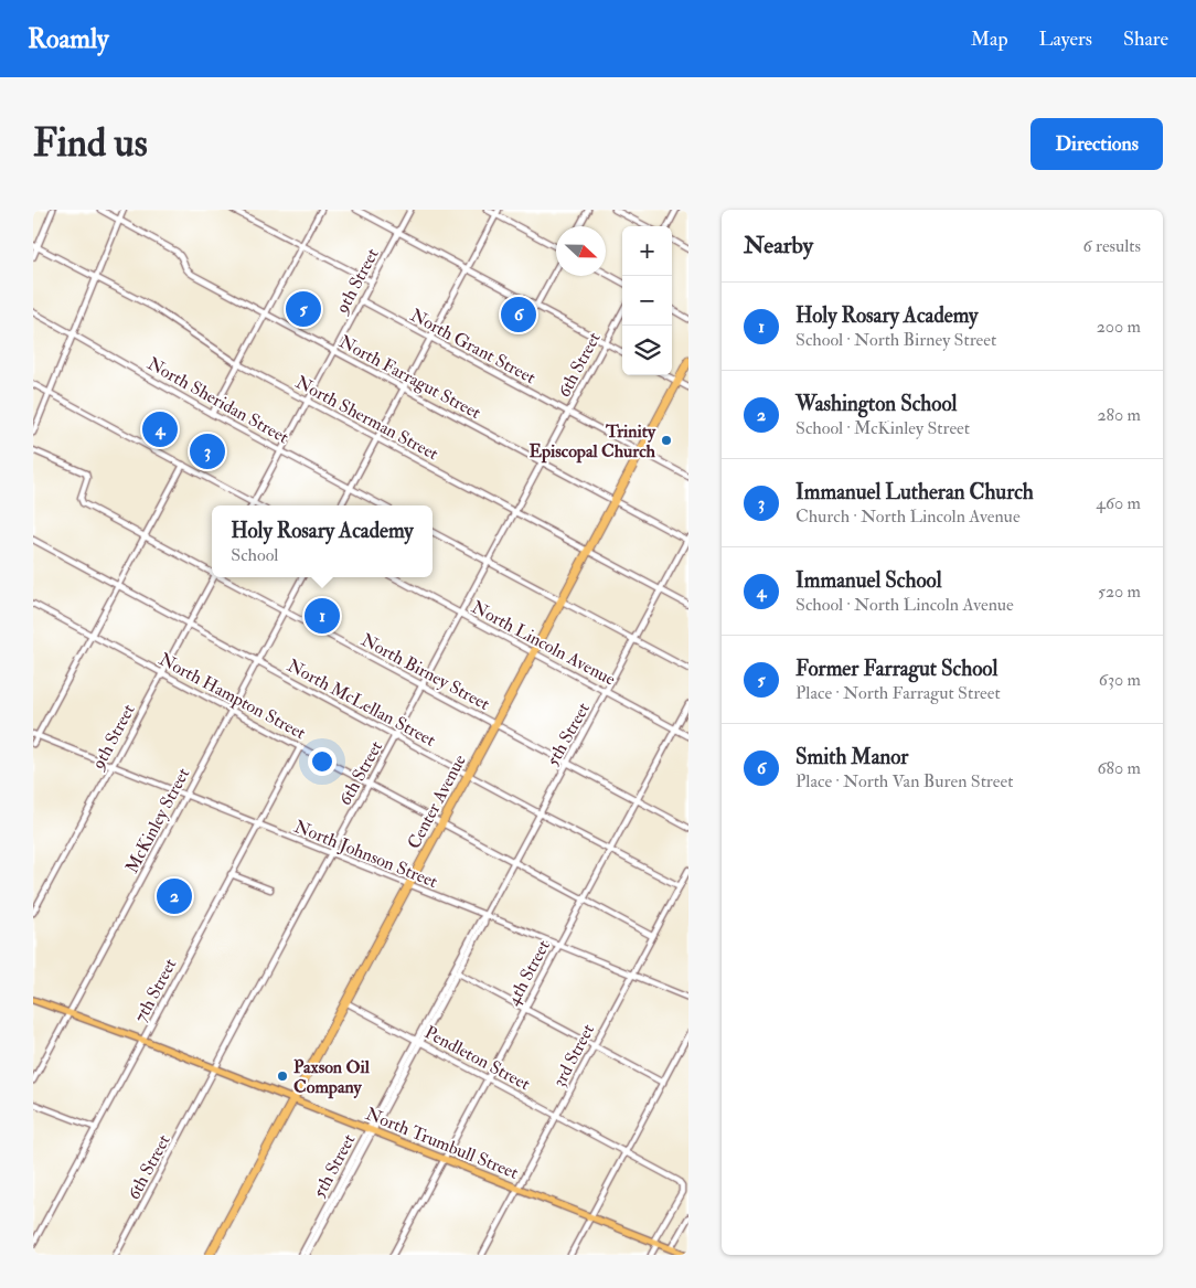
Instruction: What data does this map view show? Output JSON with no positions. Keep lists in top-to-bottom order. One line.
{"streets":{"highway":["Center Avenue"],"main road":["North Trumbull Street"],"street":["9th Street","North Grant Street","6th Street","North Farragut Street","North Sheridan Street","North Sherman Street","North Lincoln Avenue","North Birney Street","North Hampton Street","North McLellan Street","5th Street","McKinley Street","North Johnson Street","4th Street","7th Street","3rd Street","Pendleton Street"]},"crossings":[["9th Street","North Grant Street"],["9th Street","North Farragut Street"],["9th Street","North Sheridan Street"],["9th Street","North Sherman Street"],["9th Street","North Hampton Street"],["9th Street","North McLellan Street"],["9th Street","North Johnson Street"],["North Grant Street","6th Street"],["North Grant Street","Center Avenue"],["6th Street","North Farragut Street"],["6th Street","North Sherman Street"],["6th Street","North Lincoln Avenue"],["6th Street","North Birney Street"],["6th Street","North Hampton Street"],["6th Street","North McLellan Street"],["6th Street","North Johnson Street"],["6th Street","North Trumbull Street"],["North Farragut Street","5th Street"],["North Farragut Street","Center Avenue"],["North Sherman Street","5th Street"],["North Sherman Street","Center Avenue"],["North Lincoln Avenue","5th Street"],["North Lincoln Avenue","Center Avenue"],["North Lincoln Avenue","4th Street"],["North Birney Street","5th Street"],["North Birney Street","Center Avenue"],["North Birney Street","McKinley Street"],["North Birney Street","4th Street"],["North Hampton Street","5th Street"],["North Hampton Street","Center Avenue"],["North Hampton Street","McKinley Street"],["North Hampton Street","4th Street"],["North Hampton Street","7th Street"],["North Hampton Street","3rd Street"],["North McLellan Street","5th Street"],["North McLellan Street","Center Avenue"],["North McLellan Street","McKinley Street"],["North McLellan Street","4th Street"],["North McLellan Street","3rd Street"],["5th Street","North Johnson Street"],["5th Street","Pendleton Street"],["5th Street","North Trumbull Street"],["Center Avenue","North Johnson Street"],["Center Avenue","Pendleton Street"],["Center Avenue","North Trumbull Street"],["McKinley Street","North Johnson Street"],["McKinley Street","North Trumbull Street"],["North Johnson Street","4th Street"],["North Johnson Street","7th Street"],["North Johnson Street","3rd Street"],["4th Street","Pendleton Street"],["4th Street","North Trumbull Street"],["7th Street","North Trumbull Street"],["3rd Street","Pendleton Street"],["3rd Street","North Trumbull Street"],["Pendleton Street","North Trumbull Street"]],"places":["Trinity Episcopal Church","Paxson Oil Company"],"north":"right","page":{"header":"Roamly","nav":["Map","Layers","Share"],"buttons":"Directions","title":"Find us","heading":["Nearby","6 results"],"map_buttons":["+","−"],"list":[{"mark":"1","name":"Holy Rosary Academy","note":"School · North Birney Street","value":"200 m"},{"mark":"2","name":"Washington School","note":"School · McKinley Street","value":"280 m"},{"mark":"3","name":"Immanuel Lutheran Church","note":"Church · North Lincoln Avenue","value":"460 m"},{"mark":"4","name":"Immanuel School","note":"School · North Lincoln Avenue","value":"520 m"},{"mark":"5","name":"Former Farragut School","note":"Place · North Farragut Street","value":"630 m"},{"mark":"6","name":"Smith Manor","note":"Place · North Van Buren Street","value":"680 m"}],"pins":["5","6","4","3","1","2"],"popup":["Holy Rosary Academy","School"]}}
